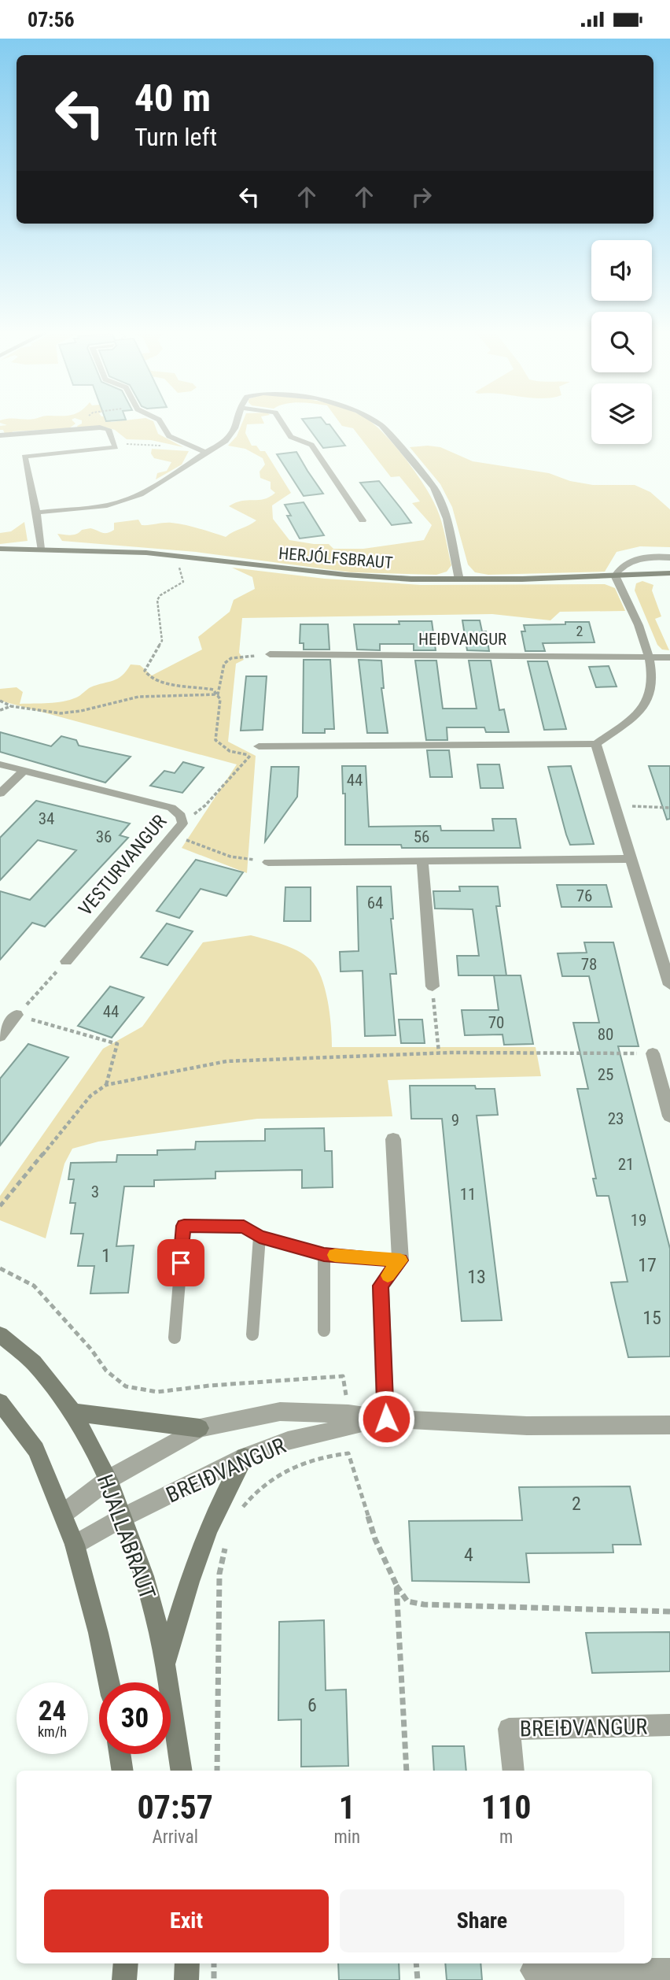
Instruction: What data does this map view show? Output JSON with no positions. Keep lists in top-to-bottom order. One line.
{"streets":{"street":["HERJÓLFSBRAUT","HEIÐVANGUR","VESTURVANGUR","BREIÐVANGUR","HJALLABRAUT"]},"crossings":[["BREIÐVANGUR","HJALLABRAUT"]],"house_numbers":["2","44","34","36","56","76","64","78","44","70","80","25","23","9","21","3","11","19","1","17","13","15","2","4","6"],"page":{"status":"07:56","turn":["40 m","Turn left"],"speed":"24 km/h","limit":"30","eta":["07:57","Arrival","1","min","110","m"],"buttons":["Exit","Share"]}}
